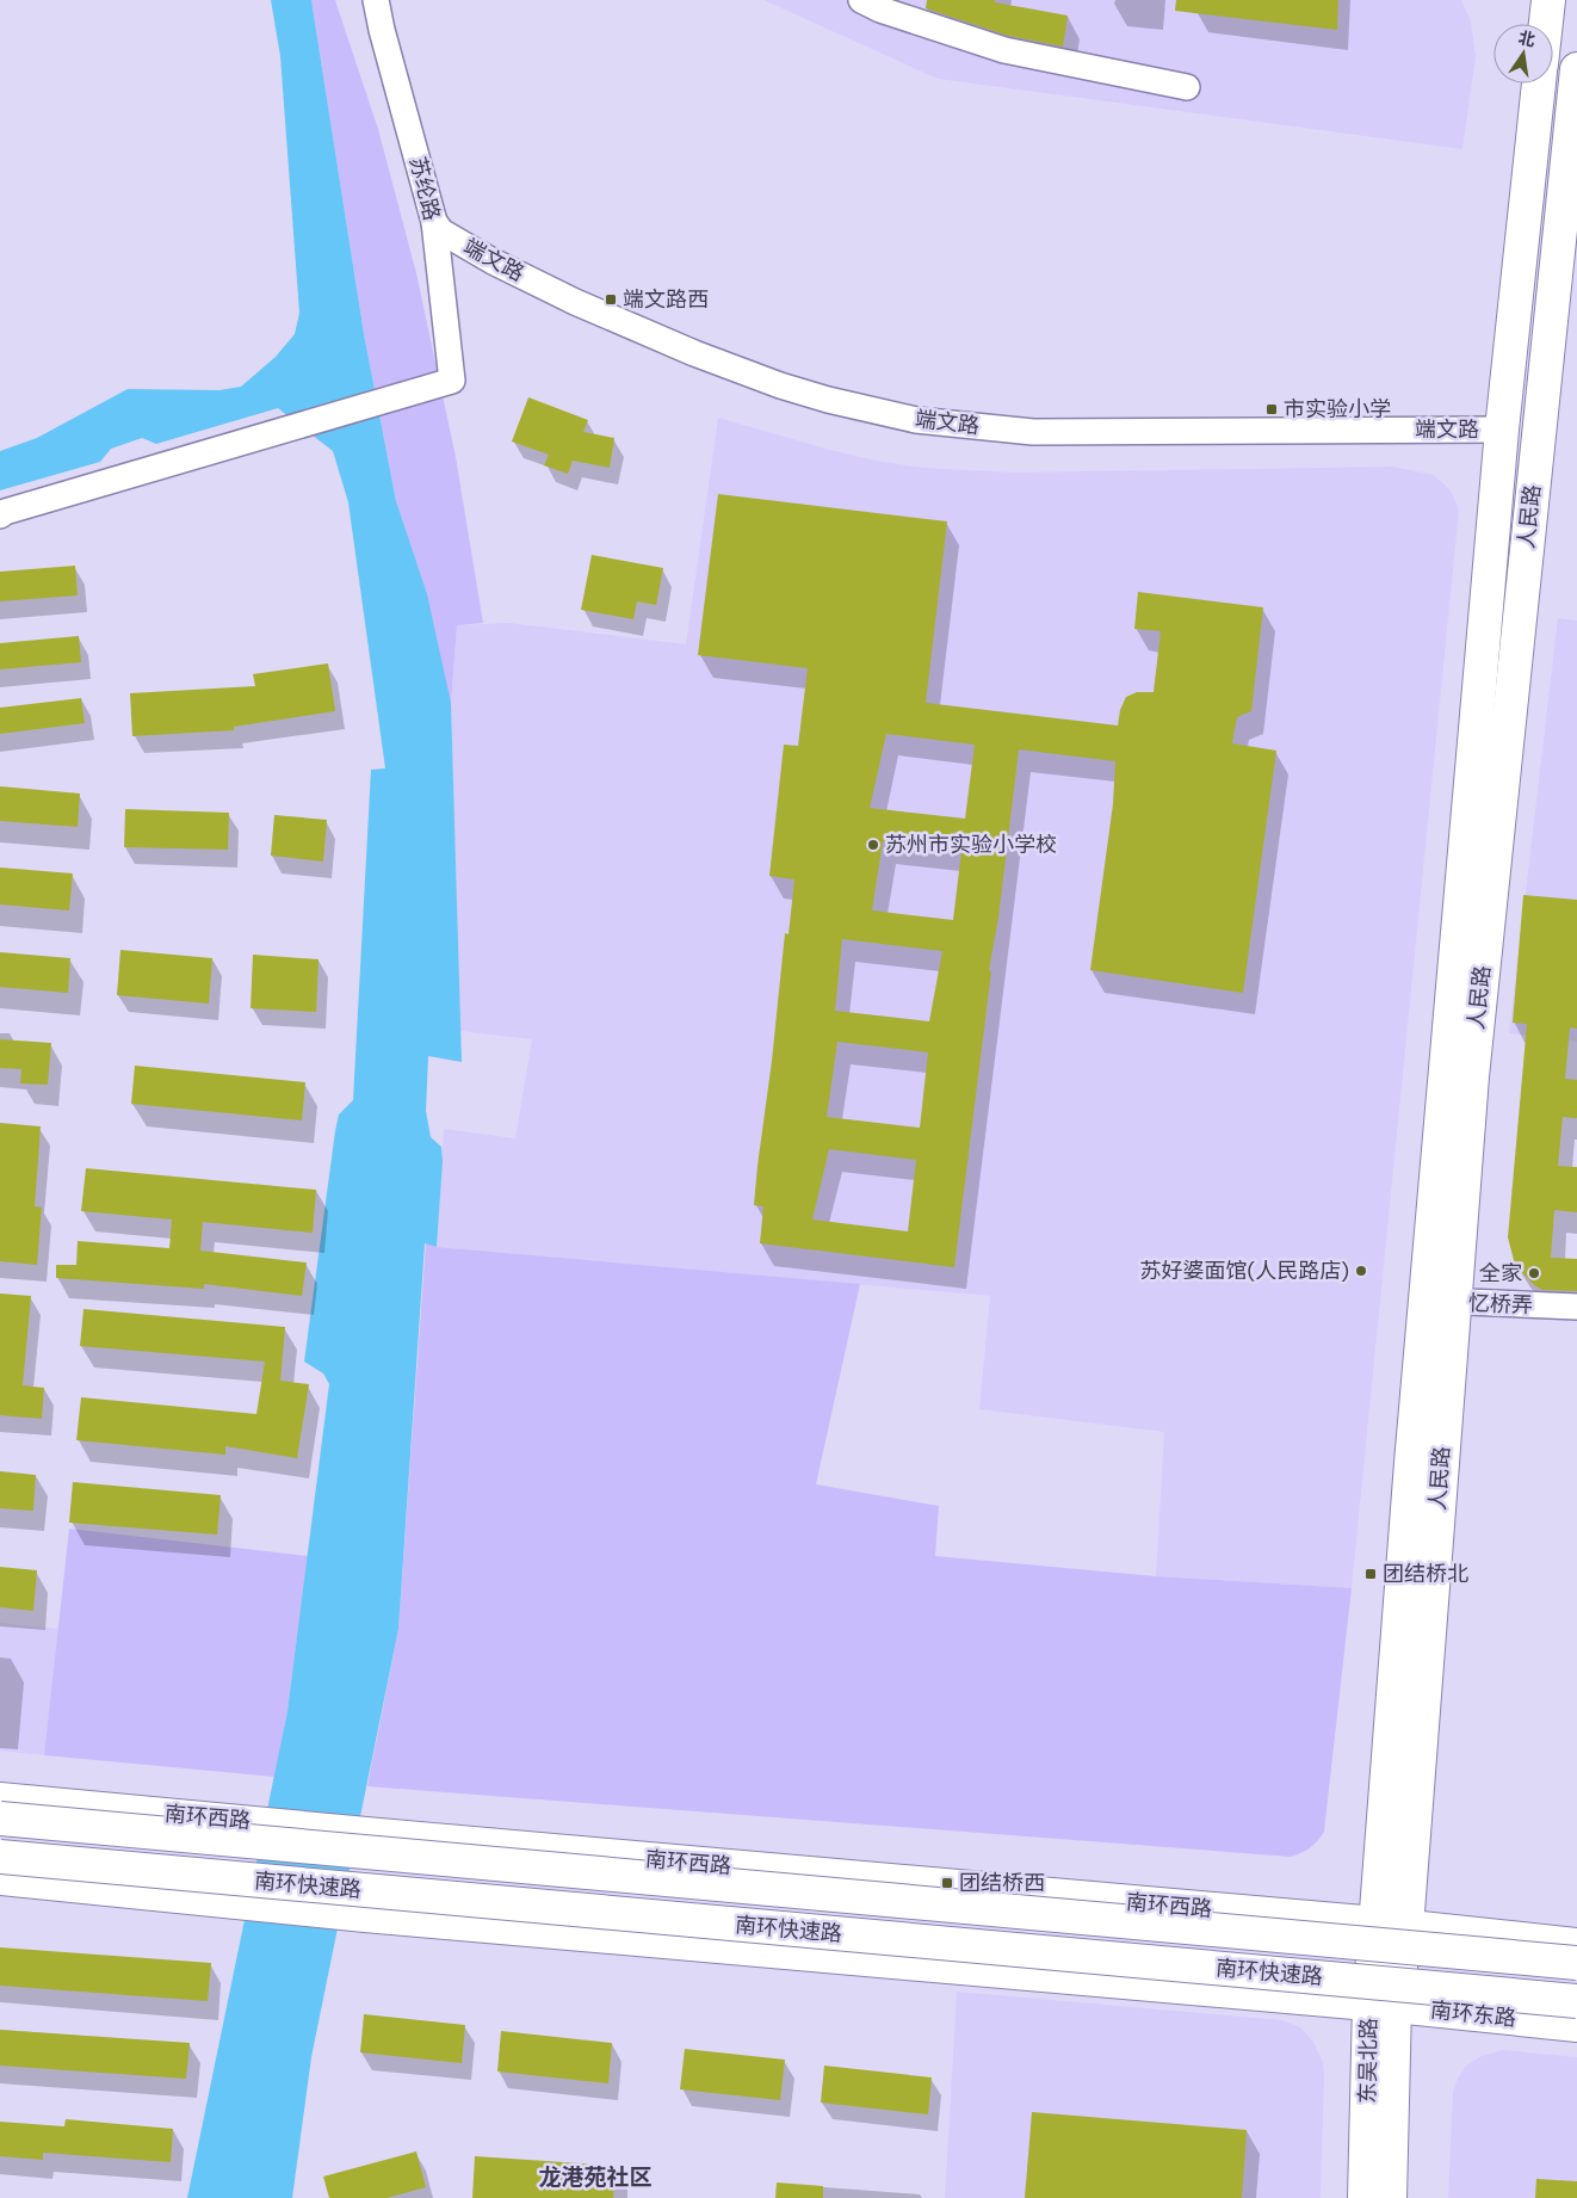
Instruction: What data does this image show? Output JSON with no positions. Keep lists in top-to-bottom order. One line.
{"streets":{"main road":["人民路","南环西路","南环快速路","南环东路","东吴北路"],"street":["苏纶路","端文路","忆桥弄"]},"crossings":[["苏纶路","端文路"],["端文路","人民路"],["人民路","忆桥弄"],["人民路","南环西路"],["人民路","东吴北路"],["南环西路","东吴北路"],["南环东路","东吴北路"]],"districts":["龙港苑社区"],"places":{"transit":["端文路西","市实验小学","团结桥北","团结桥西"],"other":["苏州市实验小学校","苏好婆面馆(人民路店)","全家"]},"north":"top"}
